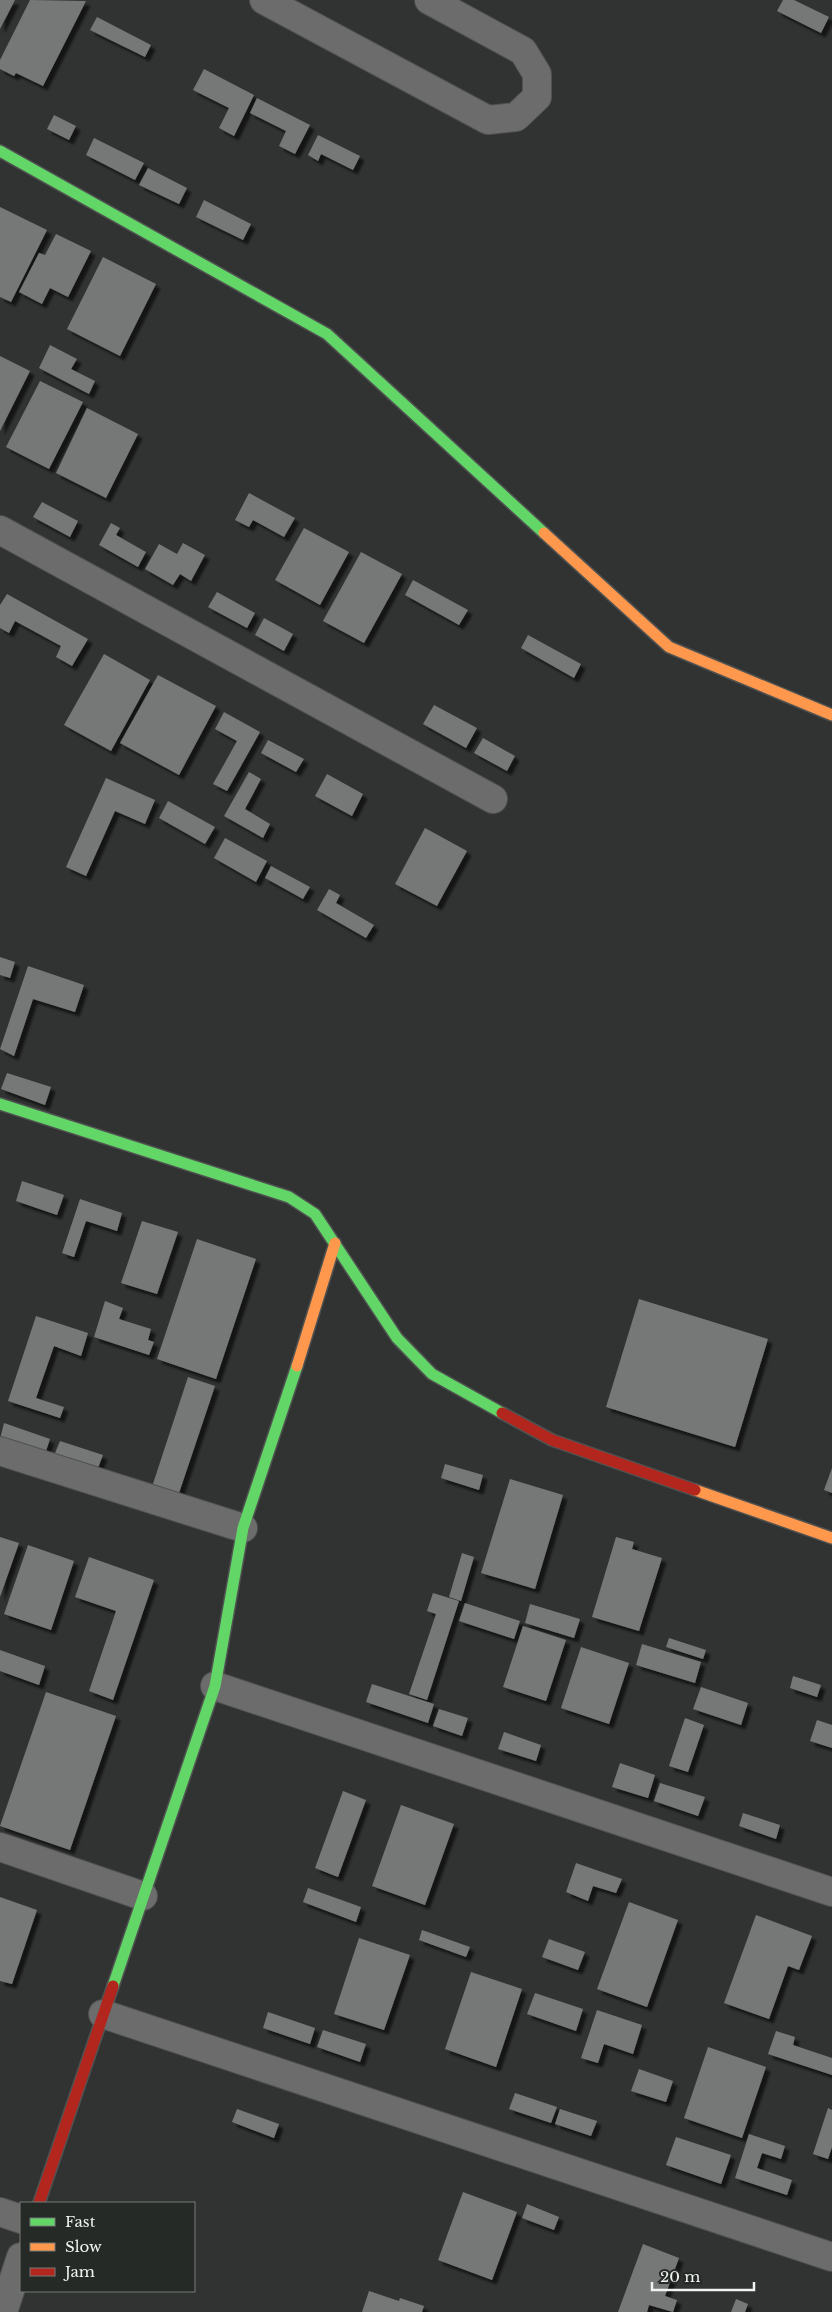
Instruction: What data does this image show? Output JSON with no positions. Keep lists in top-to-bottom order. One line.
{"legend":["Fast","Slow","Jam"],"scale_bar":"20 m"}
